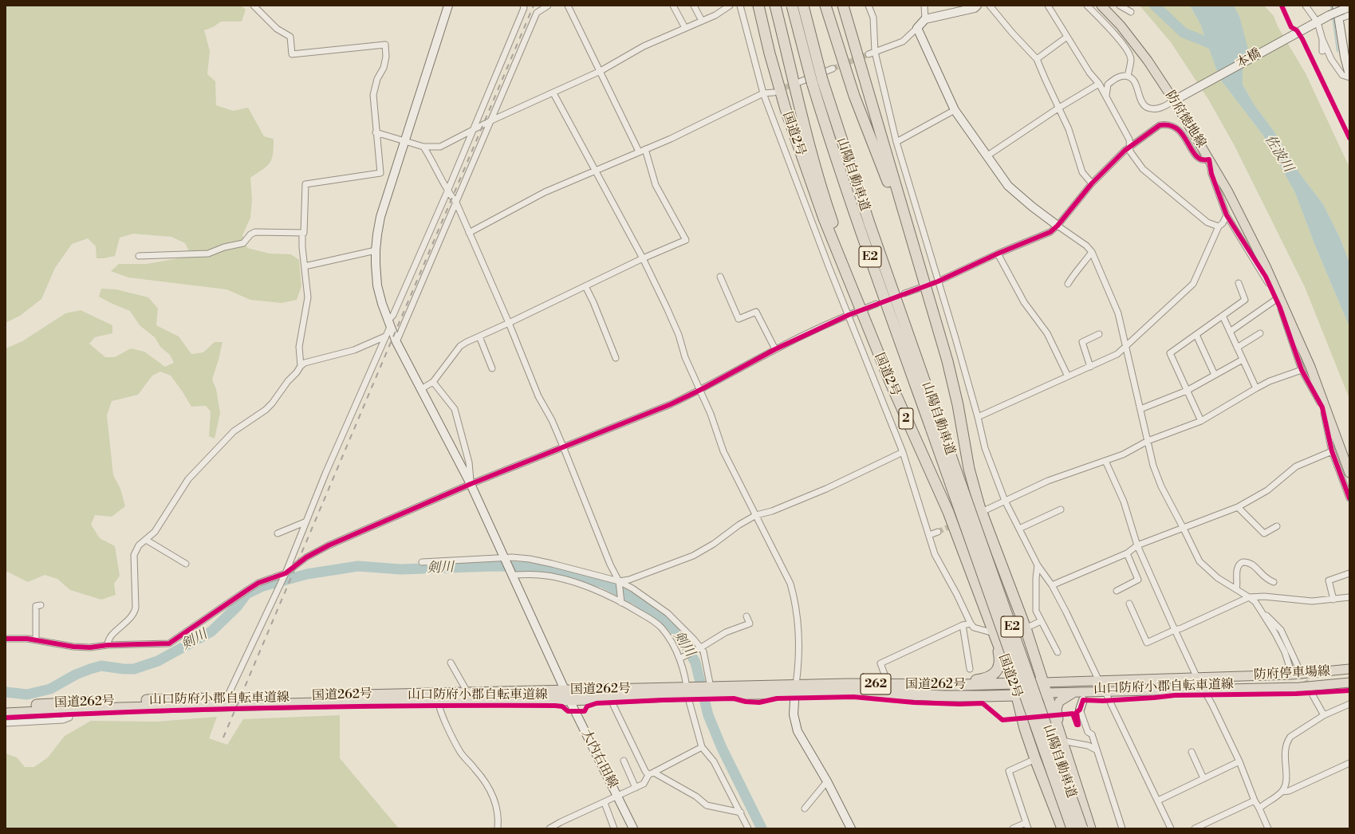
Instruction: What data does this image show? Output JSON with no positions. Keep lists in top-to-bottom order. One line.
{"streets":{"highway":["国道2号","山陽自動車道","E2","2","262","国道262号"],"main road":["防府徳地線","防府停車場線"],"street":["本橋","山口防府小郡自転車道線","大内右田線"]},"crossings":[["本橋","防府徳地線"],["国道2号","国道262号"],["防府停車場線","国道262号"],["防府停車場線","山口防府小郡自転車道線"],["国道262号","大内右田線"]],"water":["佐波川","剣川"]}
